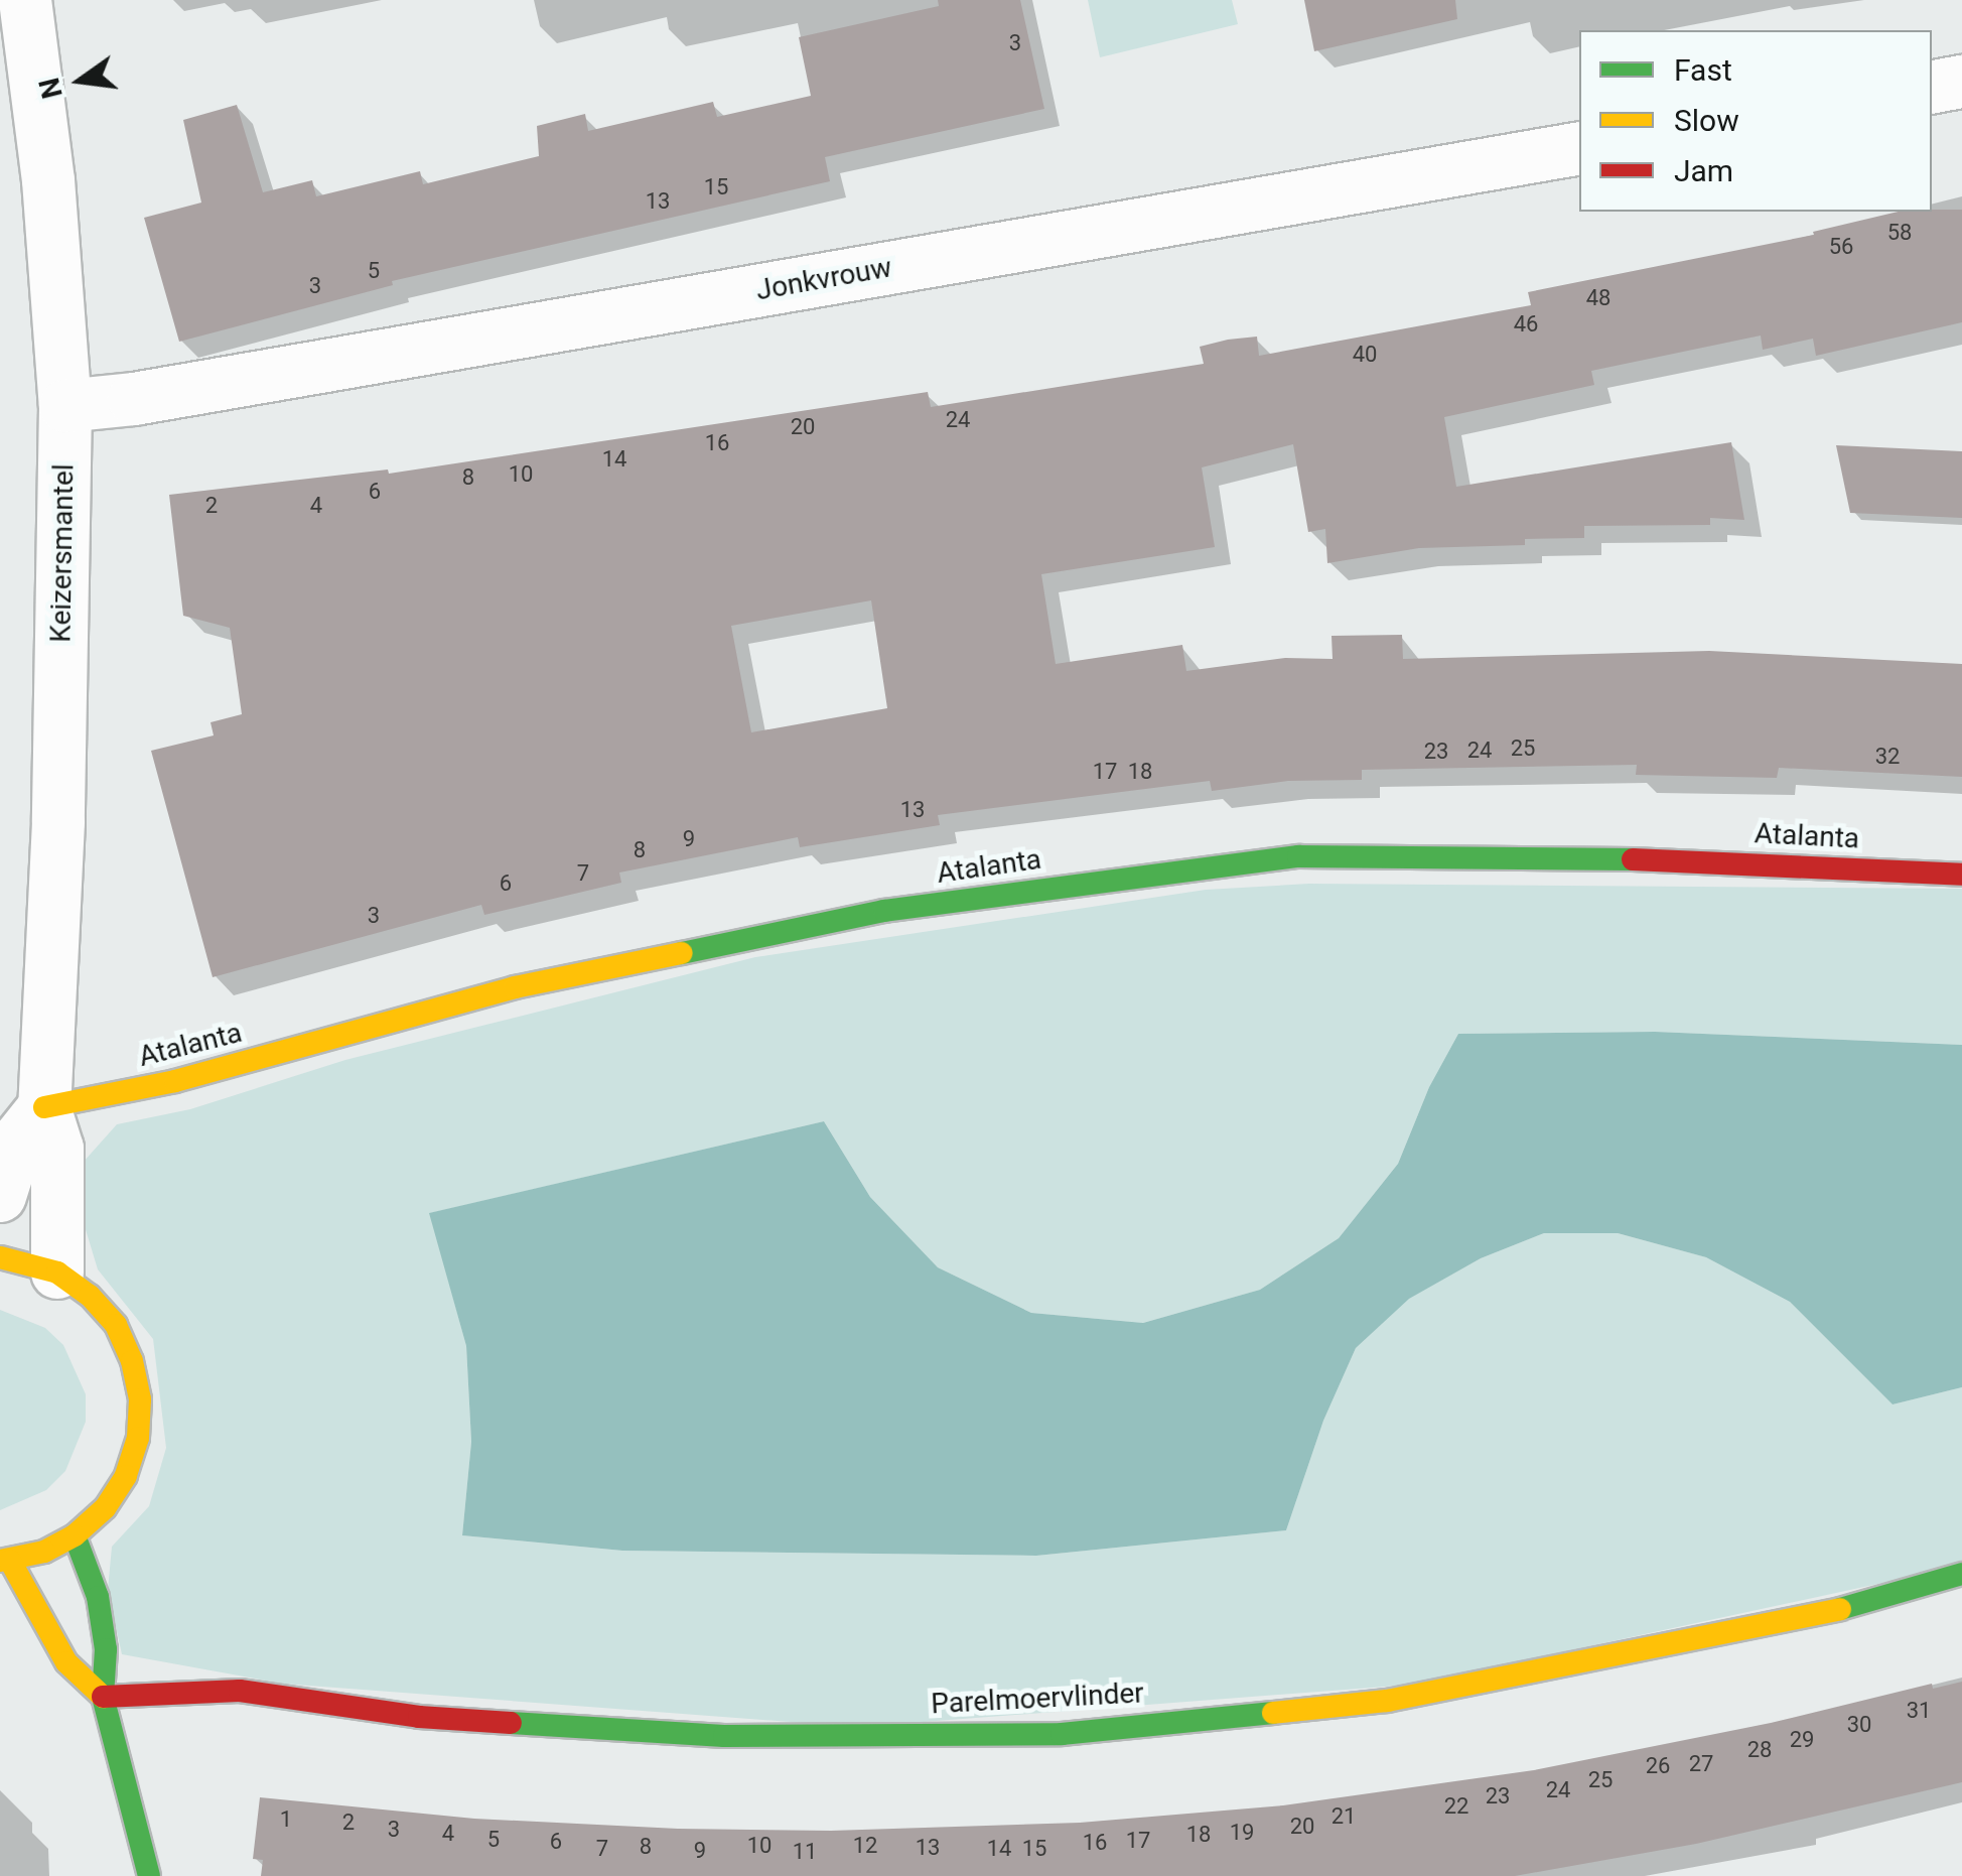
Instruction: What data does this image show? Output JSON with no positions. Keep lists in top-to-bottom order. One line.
{"streets":{"street":["Jonkvrouw","Keizersmantel","Atalanta","Parelmoervlinder"]},"crossings":[["Jonkvrouw","Keizersmantel"],["Keizersmantel","Atalanta"]],"house_numbers":["3","15","13","58","56","5","3","48","46","40","24","20","16","14","10","8","6","2","4","25","24","23","32","17","18","13","9","8","7","6","3","31","30","29","28","27","26","25","24","23","22","21","1","2","20","3","19","4","18","5","17","6","16","10","12","8","13","7","14","15","9","11"],"legend":["Fast","Slow","Jam"],"north":"left"}
